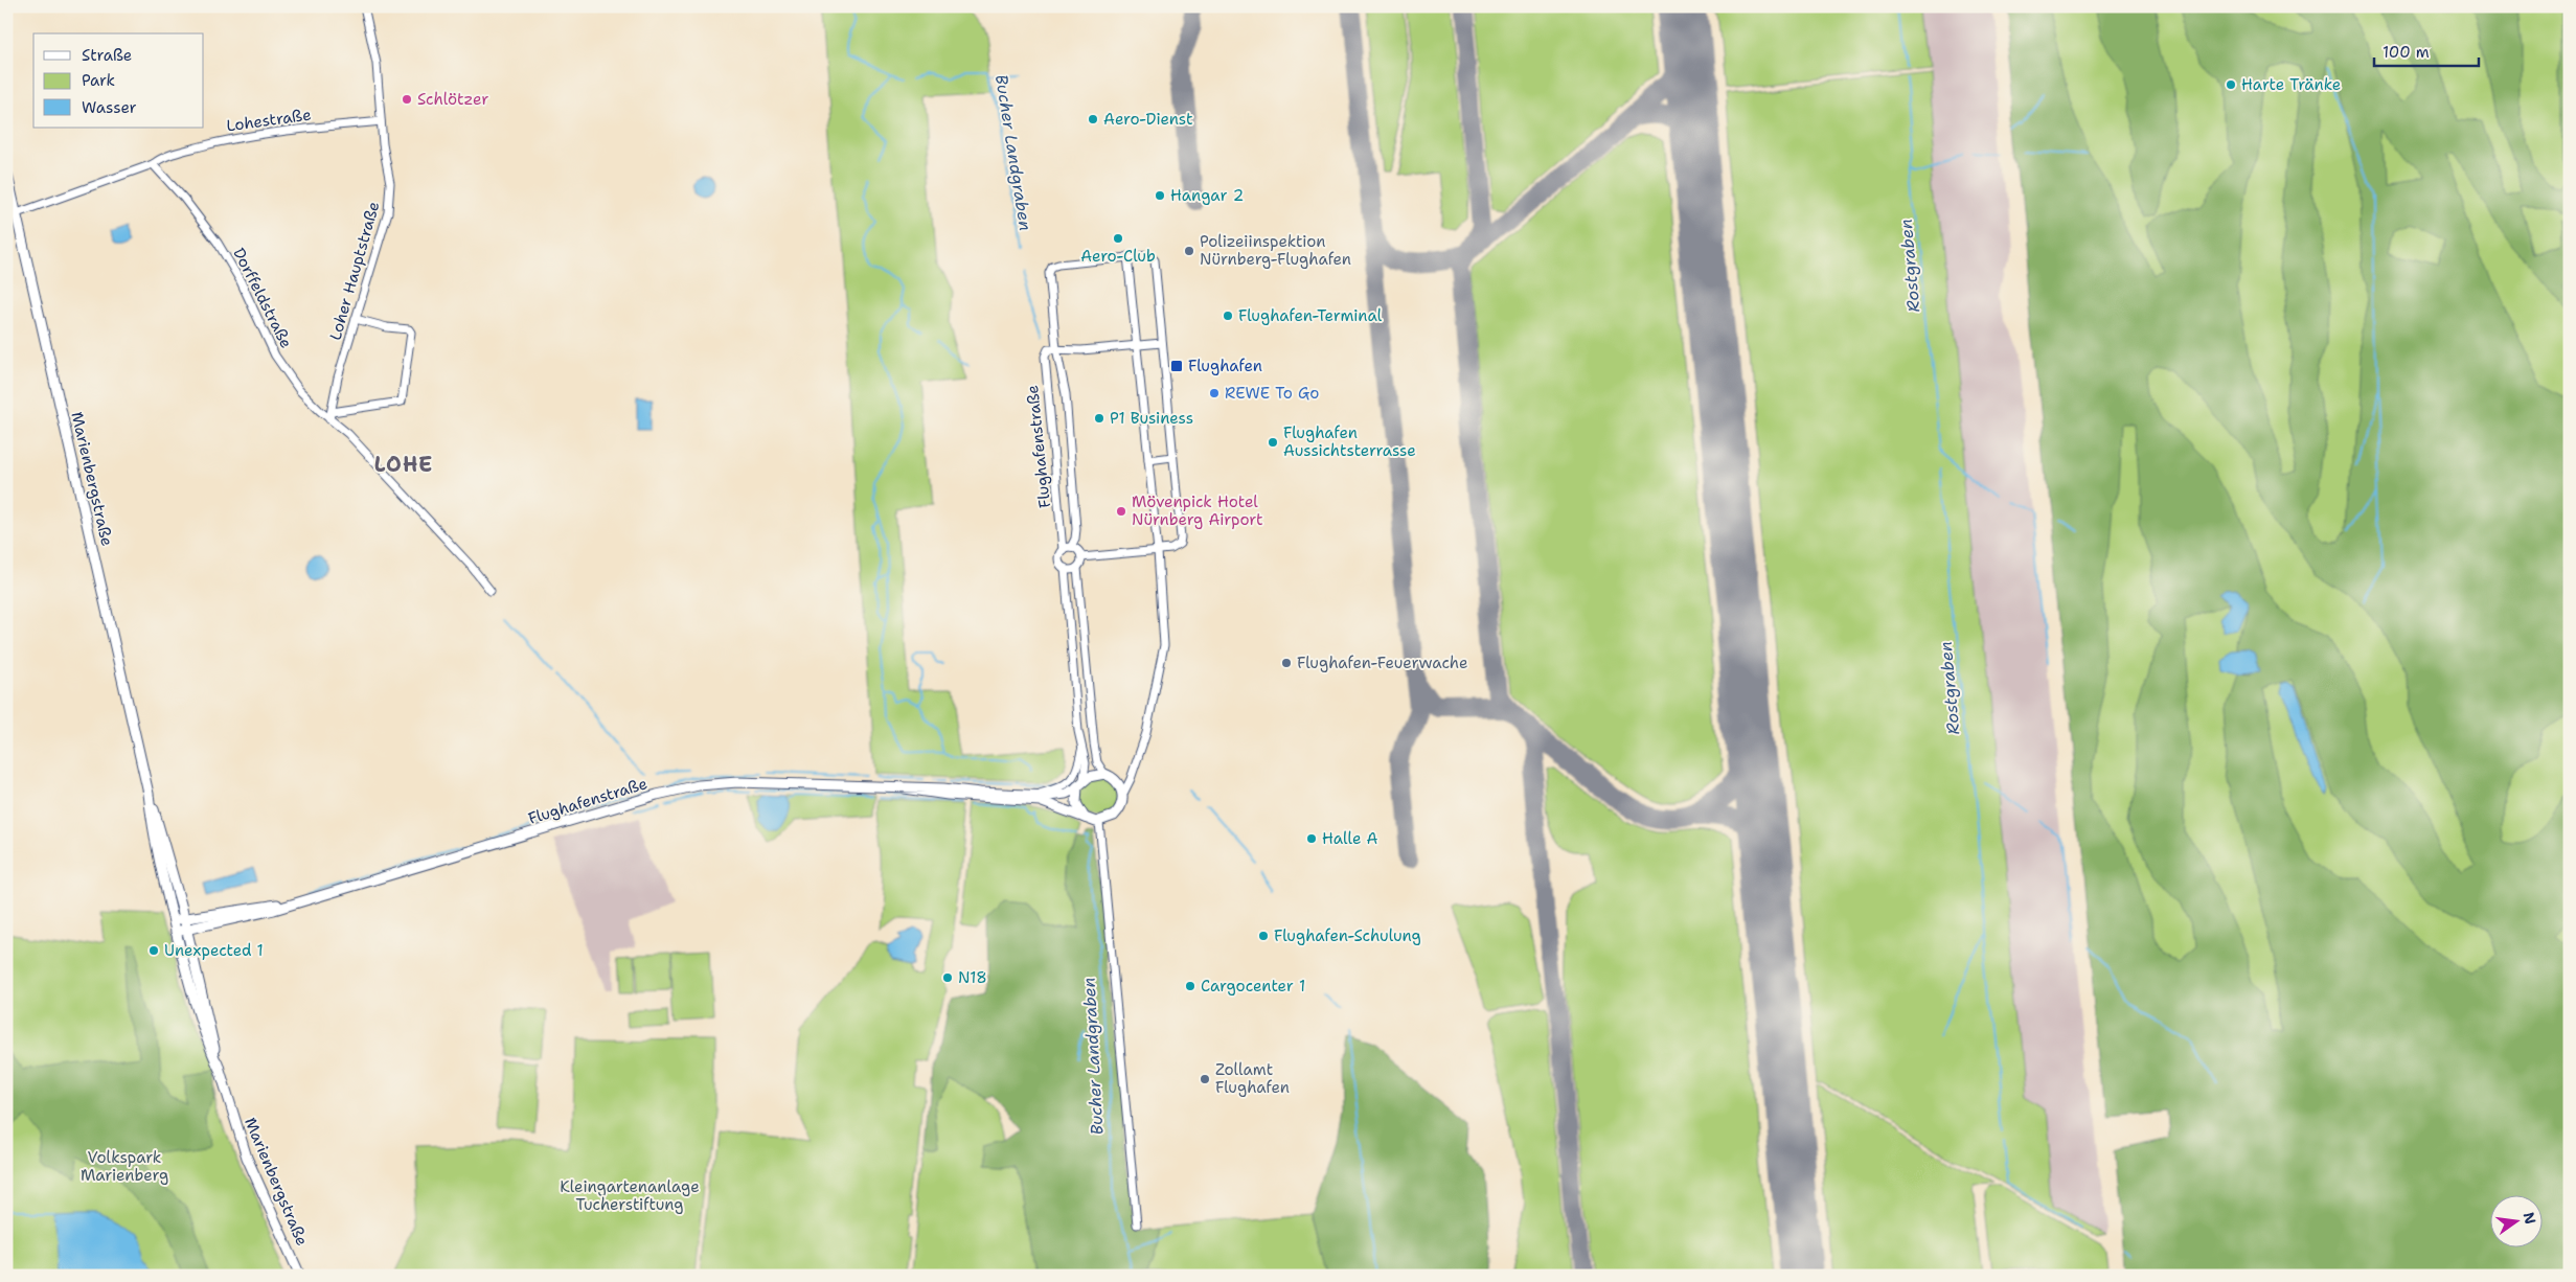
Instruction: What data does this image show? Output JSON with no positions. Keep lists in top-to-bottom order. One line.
{"streets":{"main road":["Flughafenstraße","Marienbergstraße"],"street":["Lohestraße","Loher Hauptstraße","Dorffeldstraße"]},"crossings":[["Lohestraße","Loher Hauptstraße"],["Lohestraße","Dorffeldstraße"],["Lohestraße","Marienbergstraße"],["Loher Hauptstraße","Dorffeldstraße"],["Flughafenstraße","Marienbergstraße"]],"districts":["LOHE"],"water":["Bucher Landgraben","Rostgraben"],"parks":["Volkspark Marienberg","Kleingartenanlage Tucherstiftung"],"places":{"other":["Harte Tränke","Schlötzer","Aero-Dienst","Hangar 2","Aero-Club","Polizeiinspektion Nürnberg-Flughafen","Flughafen-Terminal","REWE To Go","P1 Business","Flughafen Aussichtsterrasse","Mövenpick Hotel Nürnberg Airport","Flughafen-Feuerwache","Halle A","Flughafen-Schulung","Unexpected 1","N18","Cargocenter 1","Zollamt Flughafen"],"transit":["Flughafen"]},"legend":["Straße","Park","Wasser"],"scale_bar":"100 m","north":"right"}
